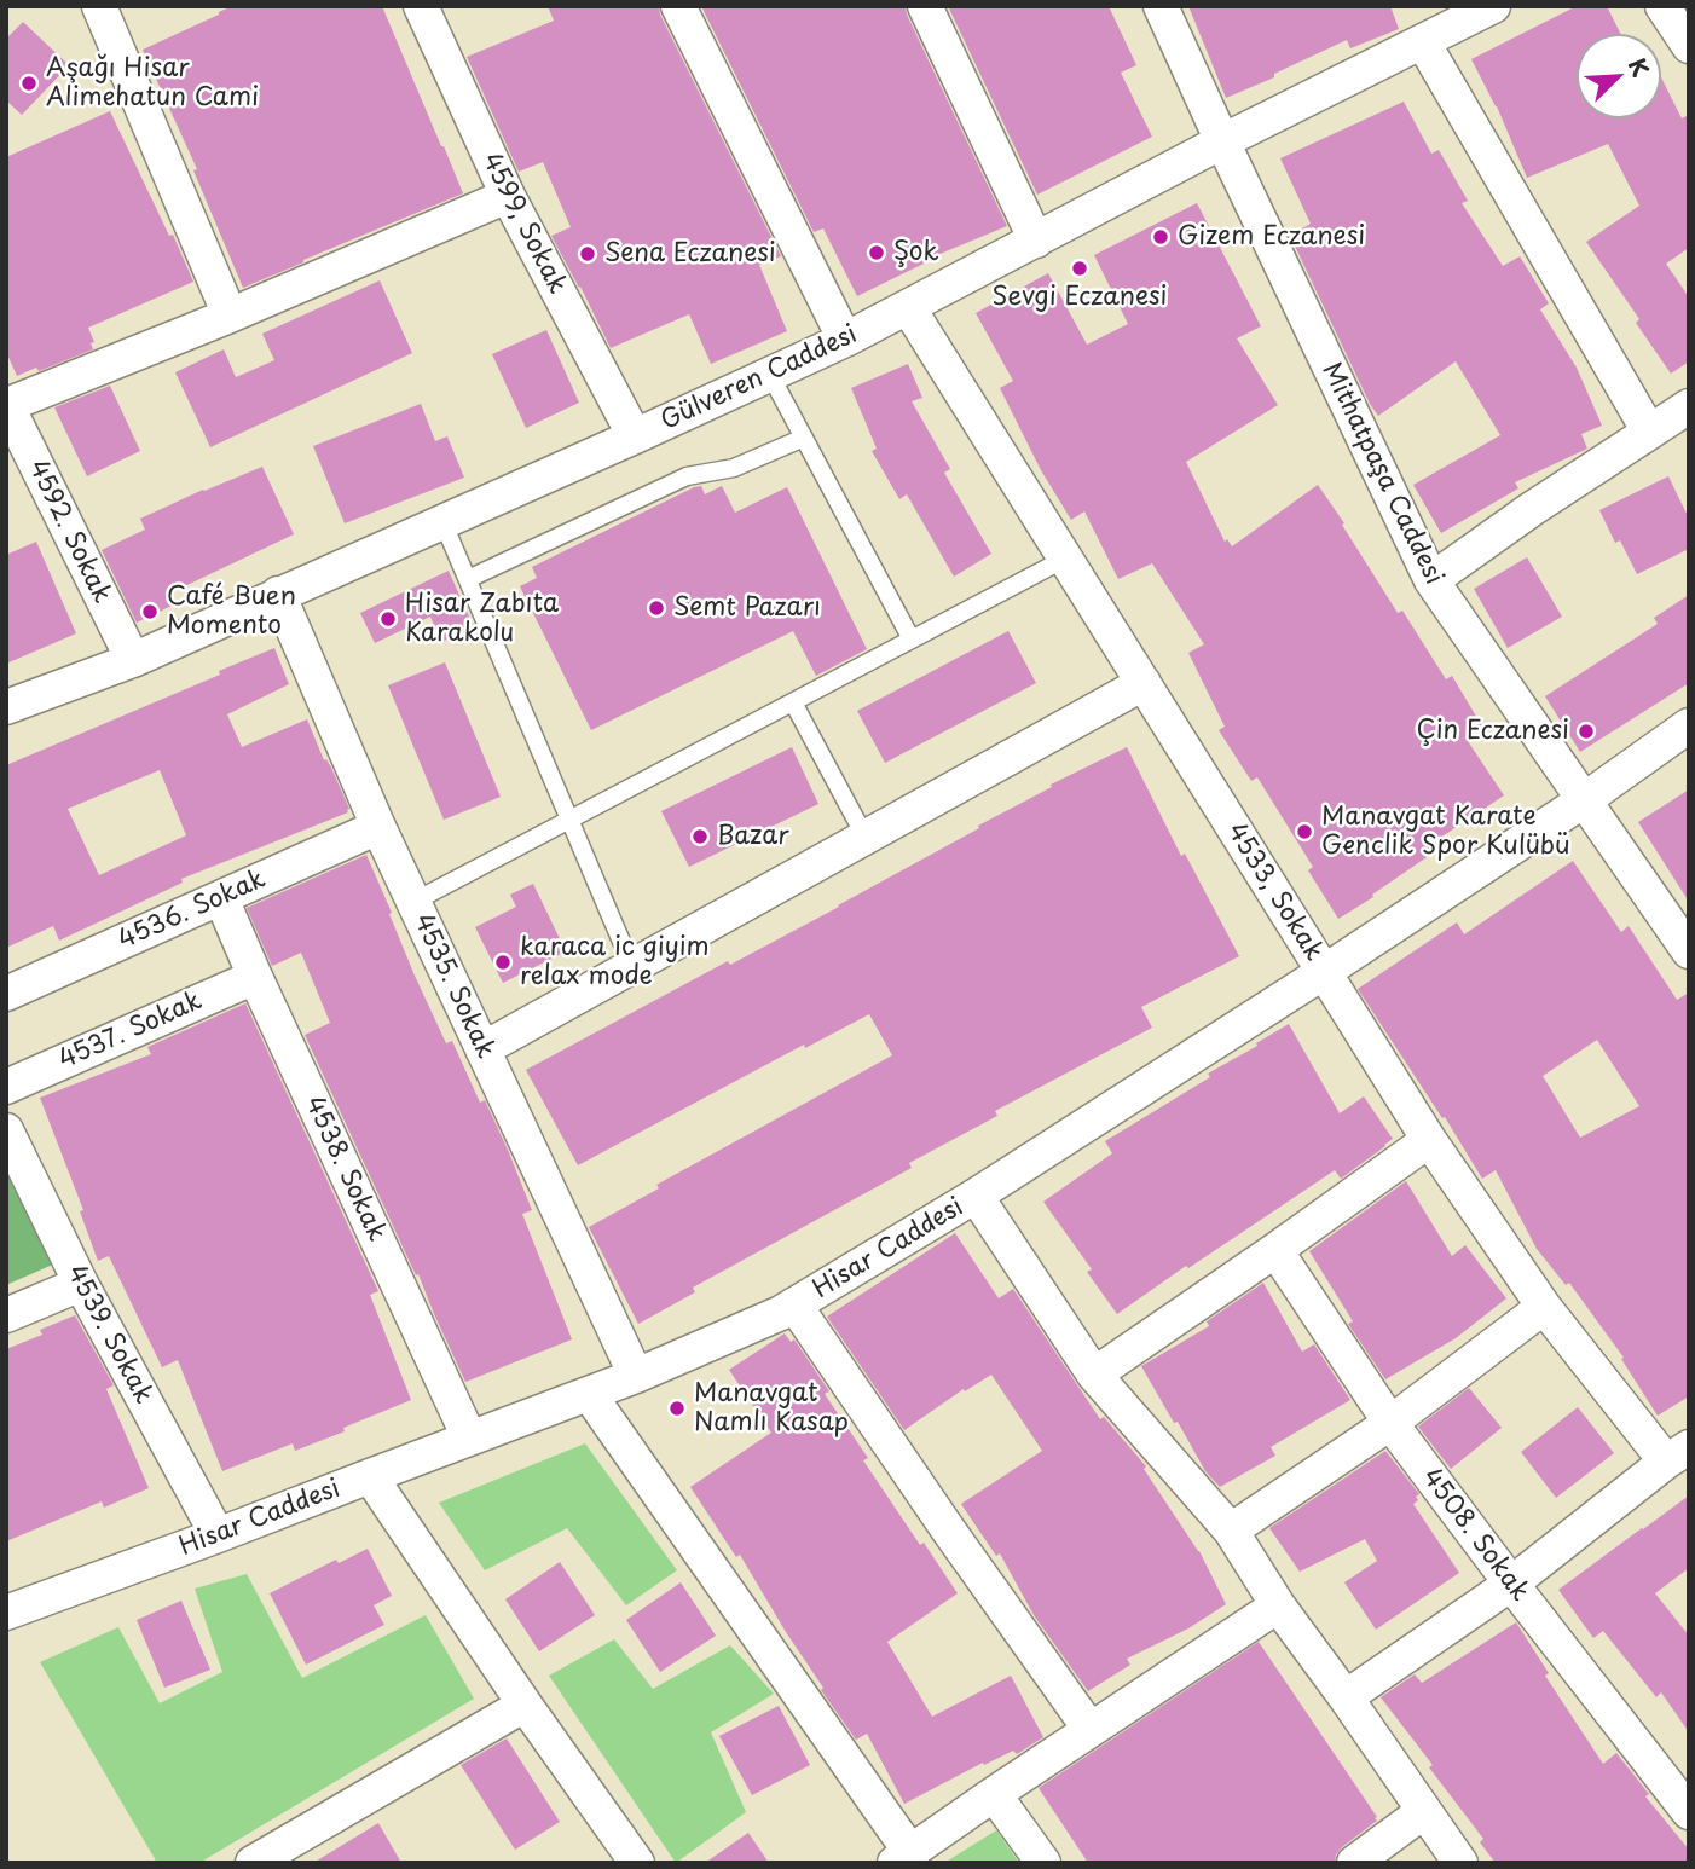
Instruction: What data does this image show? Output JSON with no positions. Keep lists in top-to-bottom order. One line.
{"streets":{"street":["4599, Sokak","Gülveren Caddesi","Mithatpaşa Caddesi","4592. Sokak","4533, Sokak","4536. Sokak","4535. Sokak","4537. Sokak","4538. Sokak","Hisar Caddesi","4539. Sokak","4508. Sokak"]},"crossings":[["4599, Sokak","Gülveren Caddesi"],["Gülveren Caddesi","Mithatpaşa Caddesi"],["Gülveren Caddesi","4592. Sokak"],["Gülveren Caddesi","4533, Sokak"],["Gülveren Caddesi","4535. Sokak"],["Mithatpaşa Caddesi","Hisar Caddesi"],["4533, Sokak","Hisar Caddesi"],["4536. Sokak","4535. Sokak"],["4536. Sokak","4538. Sokak"],["4535. Sokak","Hisar Caddesi"],["4537. Sokak","4538. Sokak"],["4538. Sokak","Hisar Caddesi"],["Hisar Caddesi","4539. Sokak"]],"places":["Aşağı Hisar Alimehatun Cami","Gizem Eczanesi","Şok","Sena Eczanesi","Sevgi Eczanesi","Semt Pazarı","Café Buen Momento","Hisar Zabıta Karakolu","Çin Eczanesi","Manavgat Karate Genclik Spor Kulübü","Bazar","karaca ic giyim relax mode","Manavgat Namlı Kasap"],"north":"top right"}
